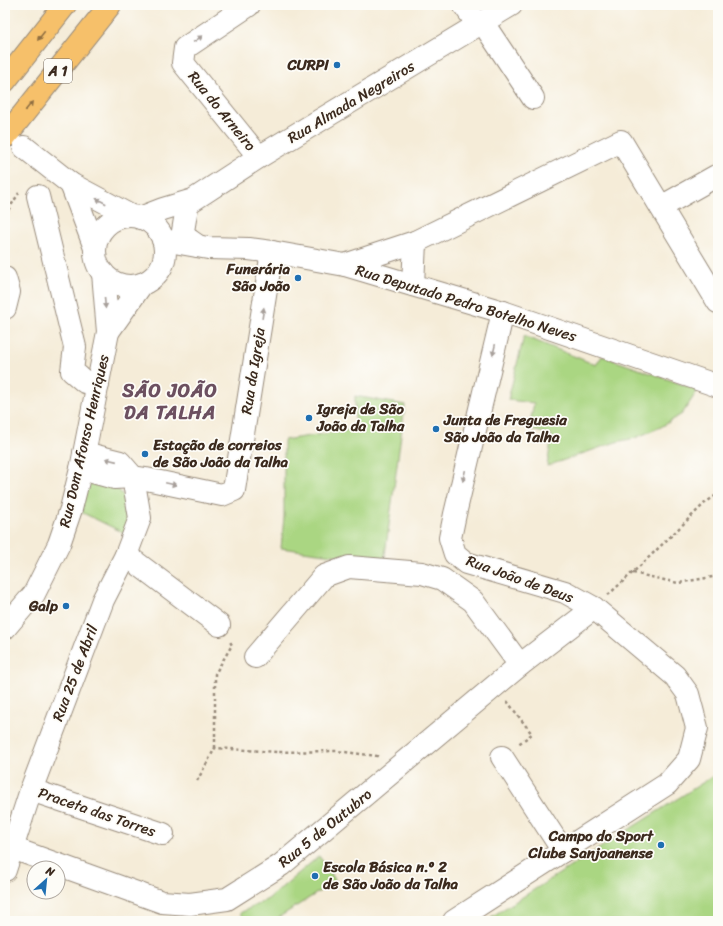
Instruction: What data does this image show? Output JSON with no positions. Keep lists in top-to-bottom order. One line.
{"streets":{"highway":["A 1"],"street":["Rua Almada Negreiros","Rua do Arneiro","Rua Deputado Pedro Botelho Neves","Rua da Igreja","Rua Dom Afonso Henriques","Rua João de Deus","Rua 25 de Abril","Praceta das Torres","Rua 5 de Outubro"]},"crossings":[["Rua Almada Negreiros","Rua do Arneiro"],["Rua Almada Negreiros","Rua Deputado Pedro Botelho Neves"],["Rua Almada Negreiros","Rua Dom Afonso Henriques"],["Rua Deputado Pedro Botelho Neves","Rua da Igreja"],["Rua Deputado Pedro Botelho Neves","Rua Dom Afonso Henriques"],["Rua Deputado Pedro Botelho Neves","Rua João de Deus"],["Rua da Igreja","Rua 25 de Abril"],["Rua João de Deus","Rua 5 de Outubro"],["Rua 25 de Abril","Praceta das Torres"],["Rua 25 de Abril","Rua 5 de Outubro"]],"districts":["SÃO JOÃO DA TALHA"],"places":["CURPI","Funerária São João","Igreja de São João da Talha","Junta de Freguesia São João da Talha","Estação de correios de São João da Talha","Galp","Campo do Sport Clube Sanjoanense","Escola Básica n.º 2 de São João da Talha"],"north":"top right"}
